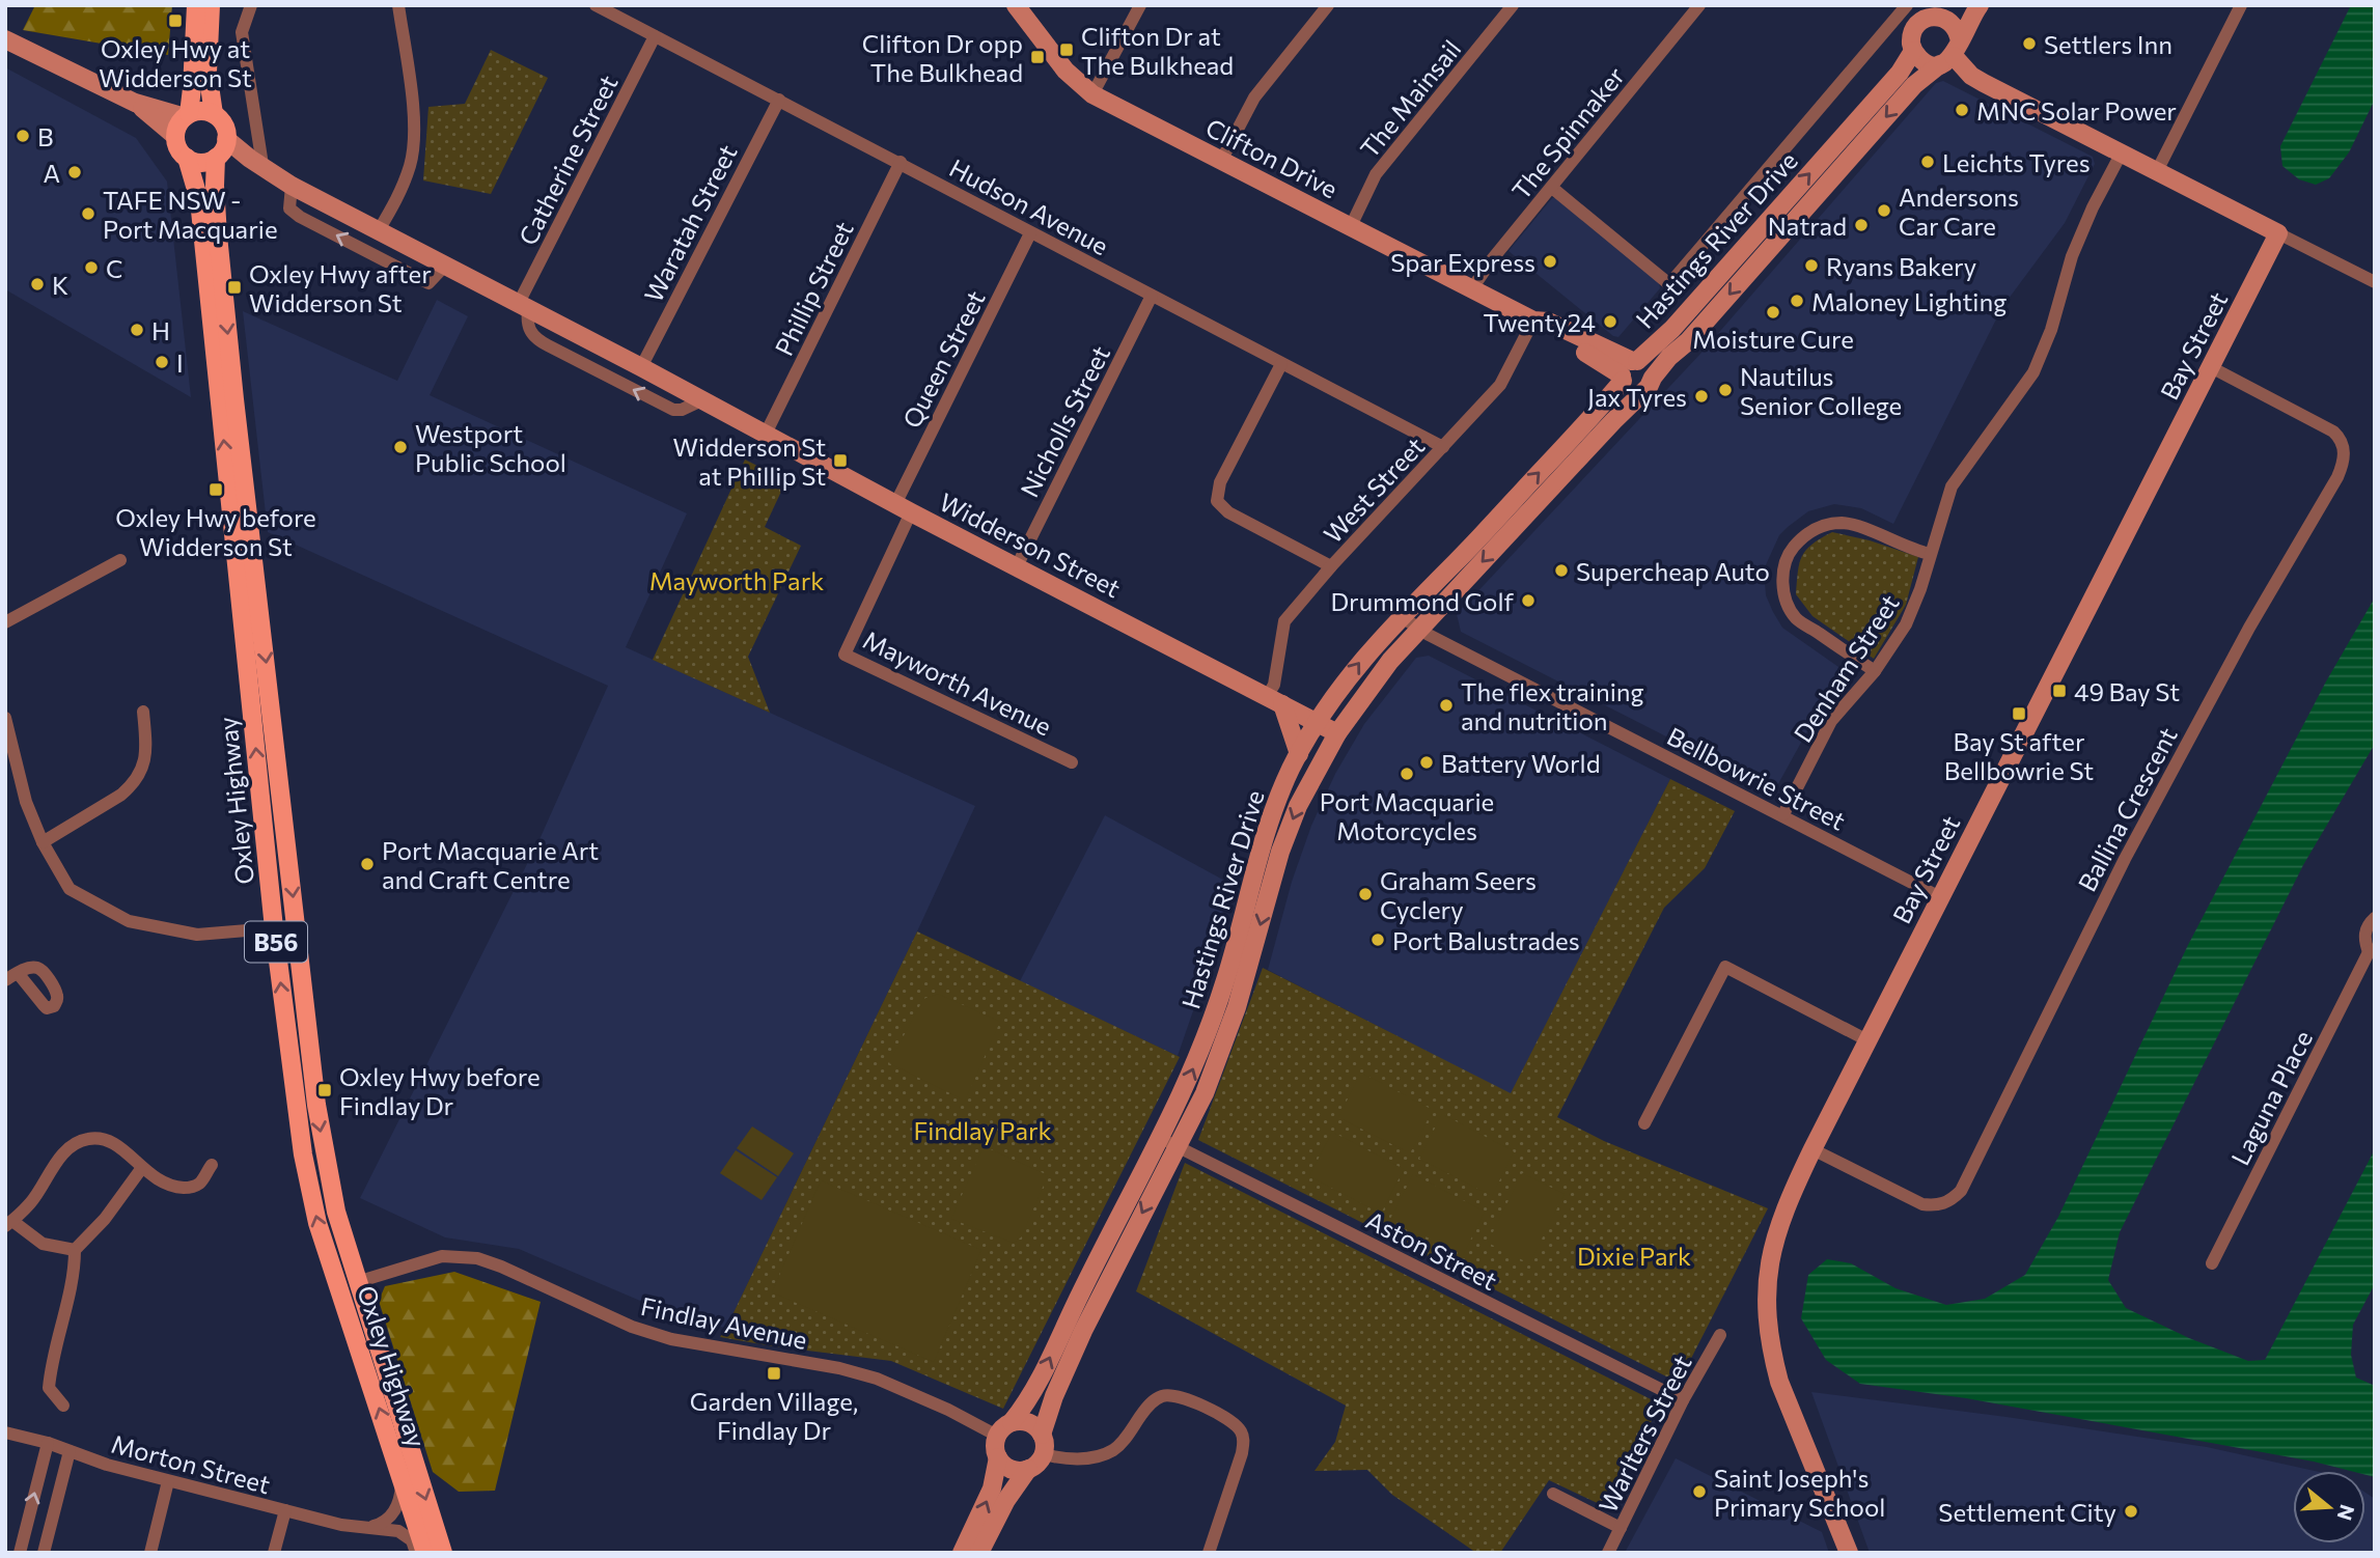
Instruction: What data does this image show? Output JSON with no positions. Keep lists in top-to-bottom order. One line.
{"streets":{"main road":["Oxley Highway","B56"],"street":["The Mainsail","The Spinnaker","Clifton Drive","Catherine Street","Hudson Avenue","Waratah Street","Hastings River Drive","Phillip Street","Bay Street","Queen Street","Nicholls Street","West Street","Widderson Street","Denham Street","Mayworth Avenue","Bellbowrie Street","Ballina Crescent","Laguna Place","Aston Street","Findlay Avenue","Warlters Street","Morton Street"]},"crossings":[["The Mainsail","Clifton Drive"],["The Spinnaker","Clifton Drive"],["The Spinnaker","Hastings River Drive"],["Clifton Drive","Hastings River Drive"],["Clifton Drive","West Street"],["Catherine Street","Hudson Avenue"],["Catherine Street","Widderson Street"],["Hudson Avenue","Waratah Street"],["Hudson Avenue","Phillip Street"],["Hudson Avenue","Queen Street"],["Hudson Avenue","Nicholls Street"],["Hudson Avenue","West Street"],["Waratah Street","Widderson Street"],["Hastings River Drive","Widderson Street"],["Hastings River Drive","Bellbowrie Street"],["Hastings River Drive","Aston Street"],["Hastings River Drive","Findlay Avenue"],["Phillip Street","Widderson Street"],["Bay Street","Bellbowrie Street"],["Bay Street","Ballina Crescent"],["Queen Street","Widderson Street"],["Queen Street","Mayworth Avenue"],["Nicholls Street","Widderson Street"],["West Street","Widderson Street"],["Widderson Street","Mayworth Avenue"],["Widderson Street","Oxley Highway"],["Widderson Street","B56"],["Denham Street","Bellbowrie Street"],["Oxley Highway","B56"],["Oxley Highway","Findlay Avenue"],["Aston Street","Warlters Street"]],"parks":["Mayworth Park","Findlay Park","Dixie Park"],"places":{"transit":["Oxley Hwy at Widderson St","Clifton Dr at The Bulkhead","Clifton Dr opp The Bulkhead","Oxley Hwy after Widderson St","Widderson St at Phillip St","Oxley Hwy before Widderson St","49 Bay St","Bay St after Bellbowrie St","Oxley Hwy before Findlay Dr","Garden Village, Findlay Dr"],"other":["Settlers Inn","MNC Solar Power","B","Leichts Tyres","A","Andersons Car Care","TAFE NSW - Port Macquarie","Natrad","Spar Express","Ryans Bakery","C","K","Maloney Lighting","Moisture Cure","Twenty24","H","I","Nautilus Senior College","Jax Tyres","Westport Public School","Supercheap Auto","Drummond Golf","The flex training and nutrition","Battery World","Port Macquarie Motorcycles","Port Macquarie Art and Craft Centre","Graham Seers Cyclery","Port Balustrades","Saint Joseph's Primary School","Settlement City"]},"north":"right"}
